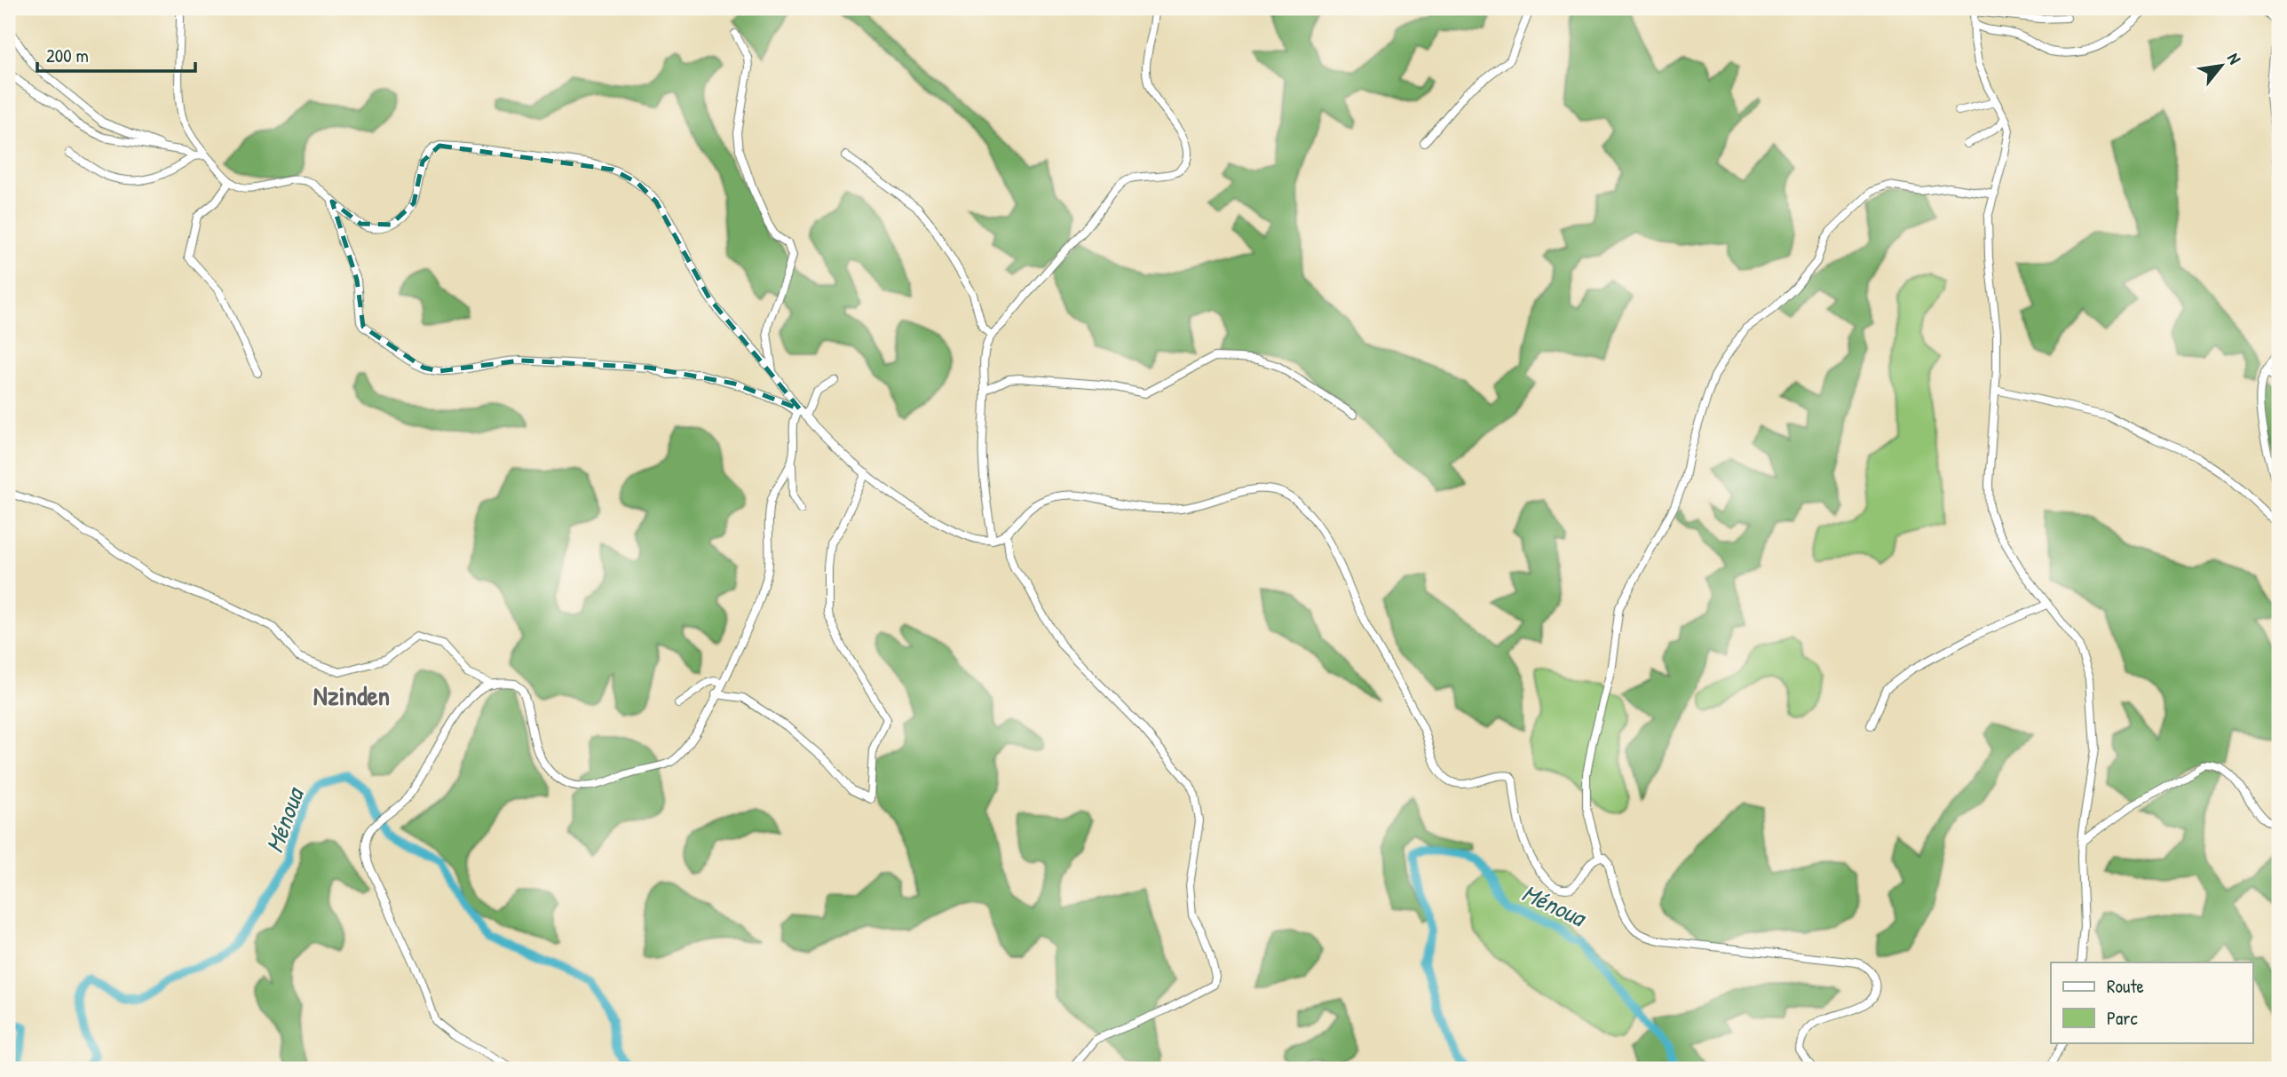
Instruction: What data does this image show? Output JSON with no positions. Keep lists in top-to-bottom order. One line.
{"districts":["Nzinden"],"water":["Ménoua"],"legend":["Route","Parc"],"scale_bar":"200 m","north":"top right"}
